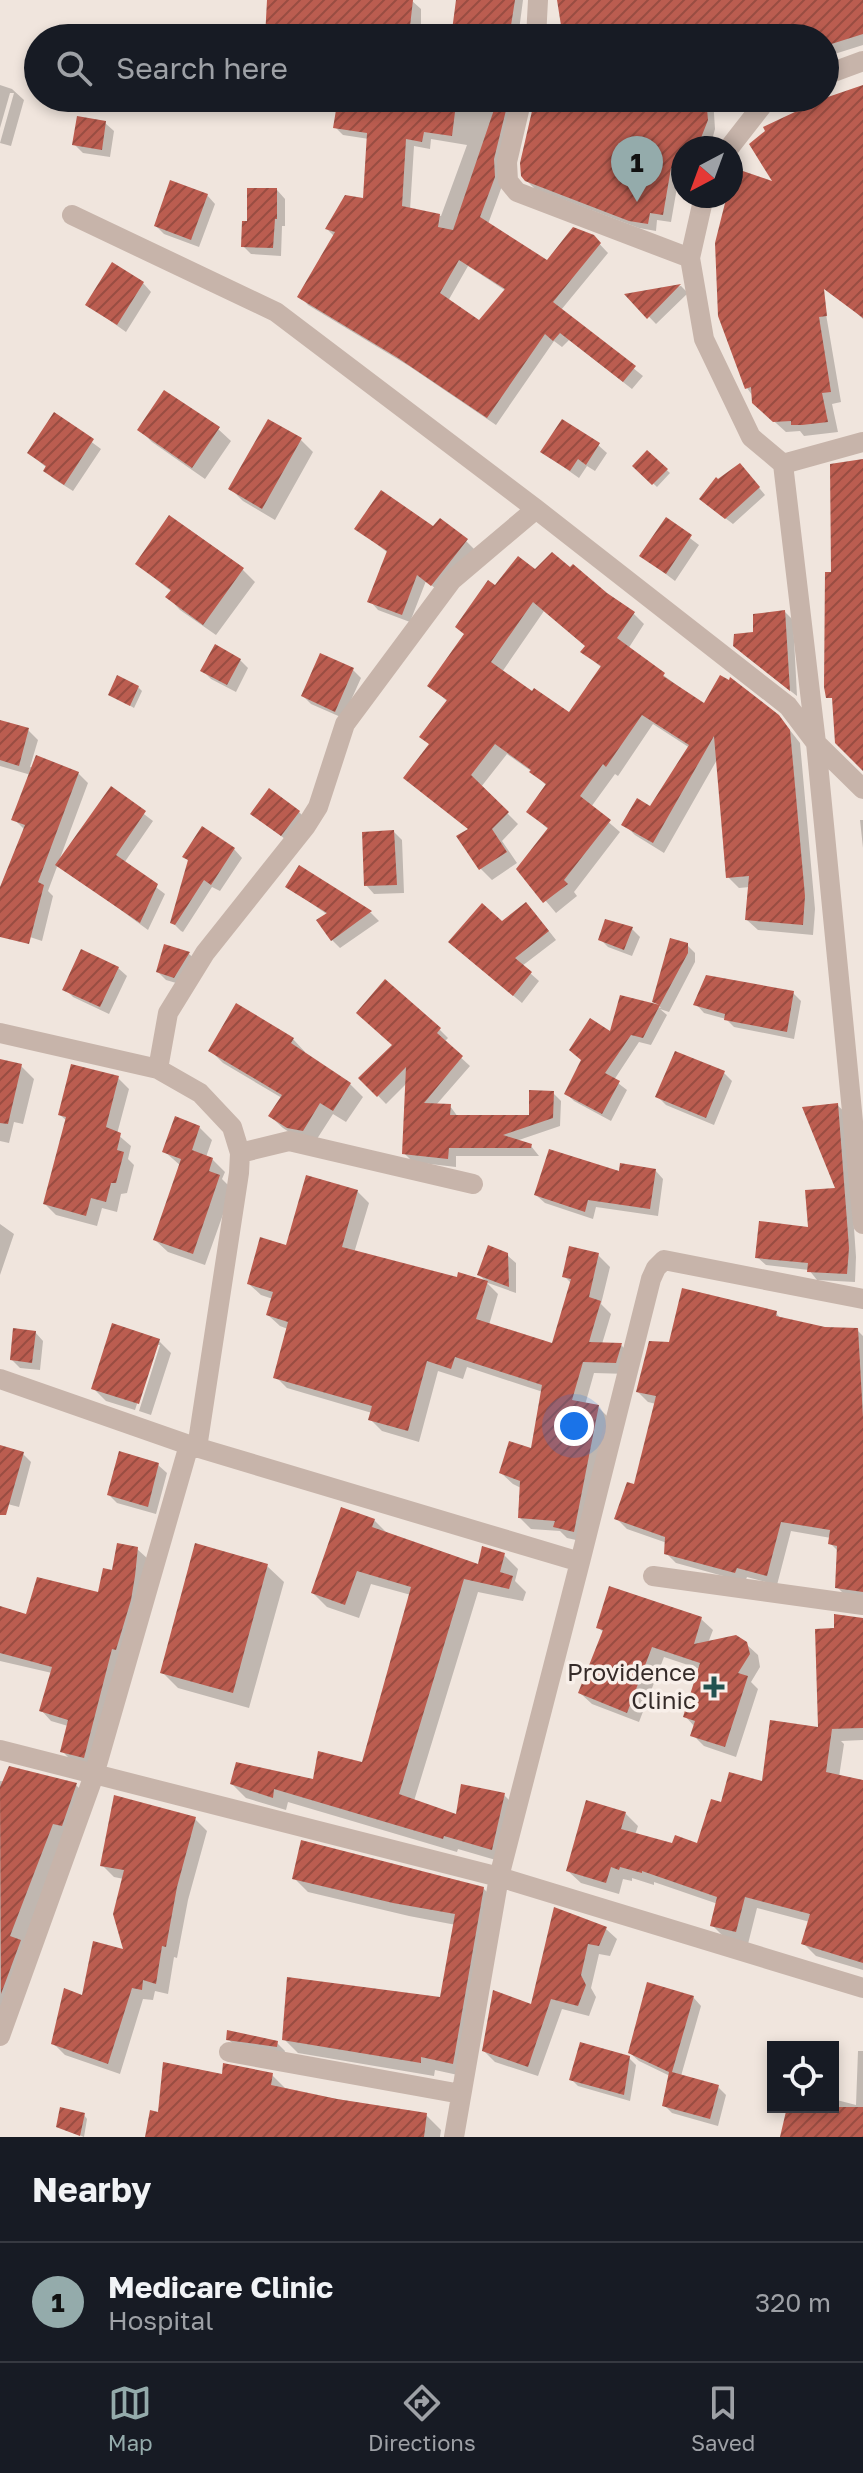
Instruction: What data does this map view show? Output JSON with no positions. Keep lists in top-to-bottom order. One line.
{"places":{"health":["Providence Clinic"]},"north":"bottom left","page":{"search":"Search here","pins":"1","heading":"Nearby","list":[{"mark":"1","name":"Medicare Clinic","note":"Hospital","value":"320 m"}],"nav":["Map","Directions","Saved"]}}
